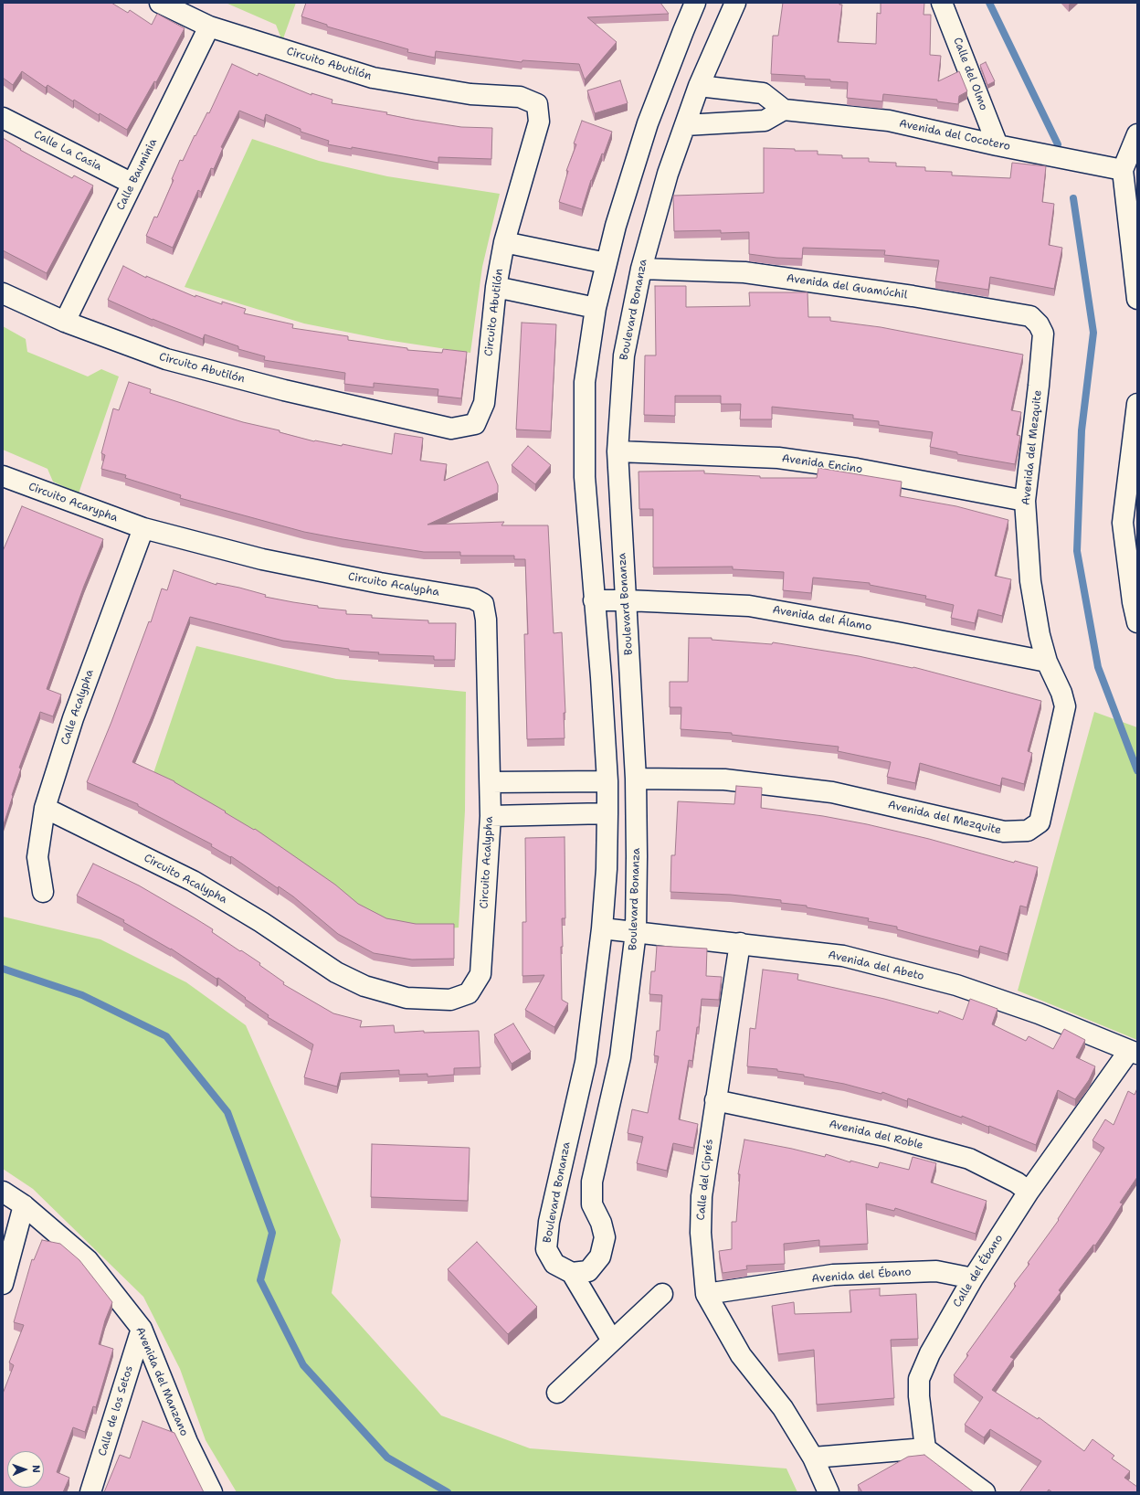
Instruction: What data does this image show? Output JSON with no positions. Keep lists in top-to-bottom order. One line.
{"streets":{"street":["Circuito Abutilón","Calle del Olmo","Avenida del Cocotero","Calle La Casia","Calle Bauminia","Avenida del Guamúchil","Boulevard Bonanza","Avenida del Mezquite","Avenida Encino","Circuito Acarypha","Circuito Acalypha","Avenida del Álamo","Calle Acalypha","Avenida del Abeto","Avenida del Roble","Calle del Ciprés","Calle del Ébano","Avenida del Ébano","Avenida del Manzano","Calle de los Setos"]},"crossings":[["Circuito Abutilón","Calle Bauminia"],["Calle del Olmo","Avenida del Cocotero"],["Calle La Casia","Calle Bauminia"],["Avenida del Guamúchil","Boulevard Bonanza"],["Avenida del Guamúchil","Avenida del Mezquite"],["Boulevard Bonanza","Avenida del Mezquite"],["Boulevard Bonanza","Avenida Encino"],["Boulevard Bonanza","Avenida del Álamo"],["Boulevard Bonanza","Avenida del Abeto"],["Avenida del Mezquite","Avenida Encino"],["Avenida del Mezquite","Avenida del Álamo"],["Circuito Acarypha","Circuito Acalypha"],["Circuito Acarypha","Calle Acalypha"],["Circuito Acalypha","Calle Acalypha"],["Avenida del Abeto","Calle del Ciprés"],["Avenida del Abeto","Calle del Ébano"],["Avenida del Roble","Calle del Ciprés"],["Avenida del Roble","Calle del Ébano"],["Calle del Ciprés","Avenida del Ébano"],["Calle del Ébano","Avenida del Ébano"],["Avenida del Manzano","Calle de los Setos"]],"north":"right"}
